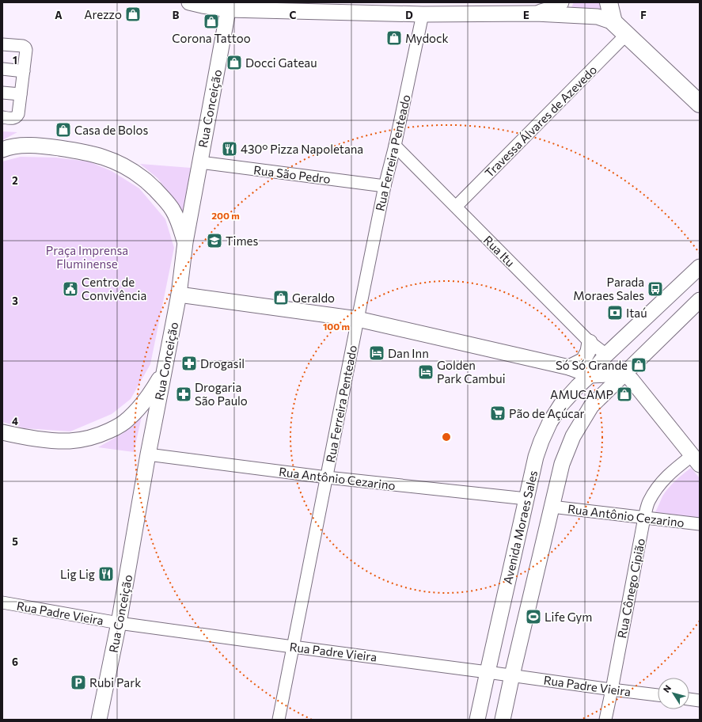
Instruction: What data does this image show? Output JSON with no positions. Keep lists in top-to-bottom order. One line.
{"streets":{"main road":["Rua Conceição","Avenida Moraes Sales"],"street":["Travessa Álvares de Azevedo","Rua Ferreira Penteado","Rua São Pedro","Rua Itu","Rua Antônio Cezarino","Rua Cônego Cipião","Rua Padre Vieira"]},"crossings":[["Rua Conceição","Rua São Pedro"],["Rua Conceição","Rua Antônio Cezarino"],["Rua Conceição","Rua Padre Vieira"],["Travessa Álvares de Azevedo","Rua Itu"],["Rua Ferreira Penteado","Rua São Pedro"],["Rua Ferreira Penteado","Rua Itu"],["Rua Ferreira Penteado","Rua Antônio Cezarino"],["Rua Ferreira Penteado","Rua Padre Vieira"],["Rua Itu","Avenida Moraes Sales"],["Rua Antônio Cezarino","Avenida Moraes Sales"],["Rua Antônio Cezarino","Rua Cônego Cipião"],["Avenida Moraes Sales","Rua Padre Vieira"],["Rua Cônego Cipião","Rua Padre Vieira"]],"parks":["Praça Imprensa Fluminense"],"places":{"shop":["Arezzo","Corona Tattoo","Mydock","Docci Gateau","Casa de Bolos","Geraldo","Só Só Grande","AMUCAMP"],"restaurant":["430° Pizza Napoletana","Lig Lig"],"school or university":["Times"],"public building":["Centro de Convivência"],"bus stop":["Parada Moraes Sales"],"bank":["Itaú"],"hotel":["Dan Inn","Golden Park Cambui"],"pharmacy":["Drogasil","Drogaria São Paulo"],"supermarket":["Pão de Açúcar"],"sports":["Life Gym"],"parking":["Rubi Park"]},"north":"top left","grid":{"columns":["A","B","C","D","E","F"],"rows":["1","2","3","4","5","6"]},"rings":["200 m","100 m"]}
